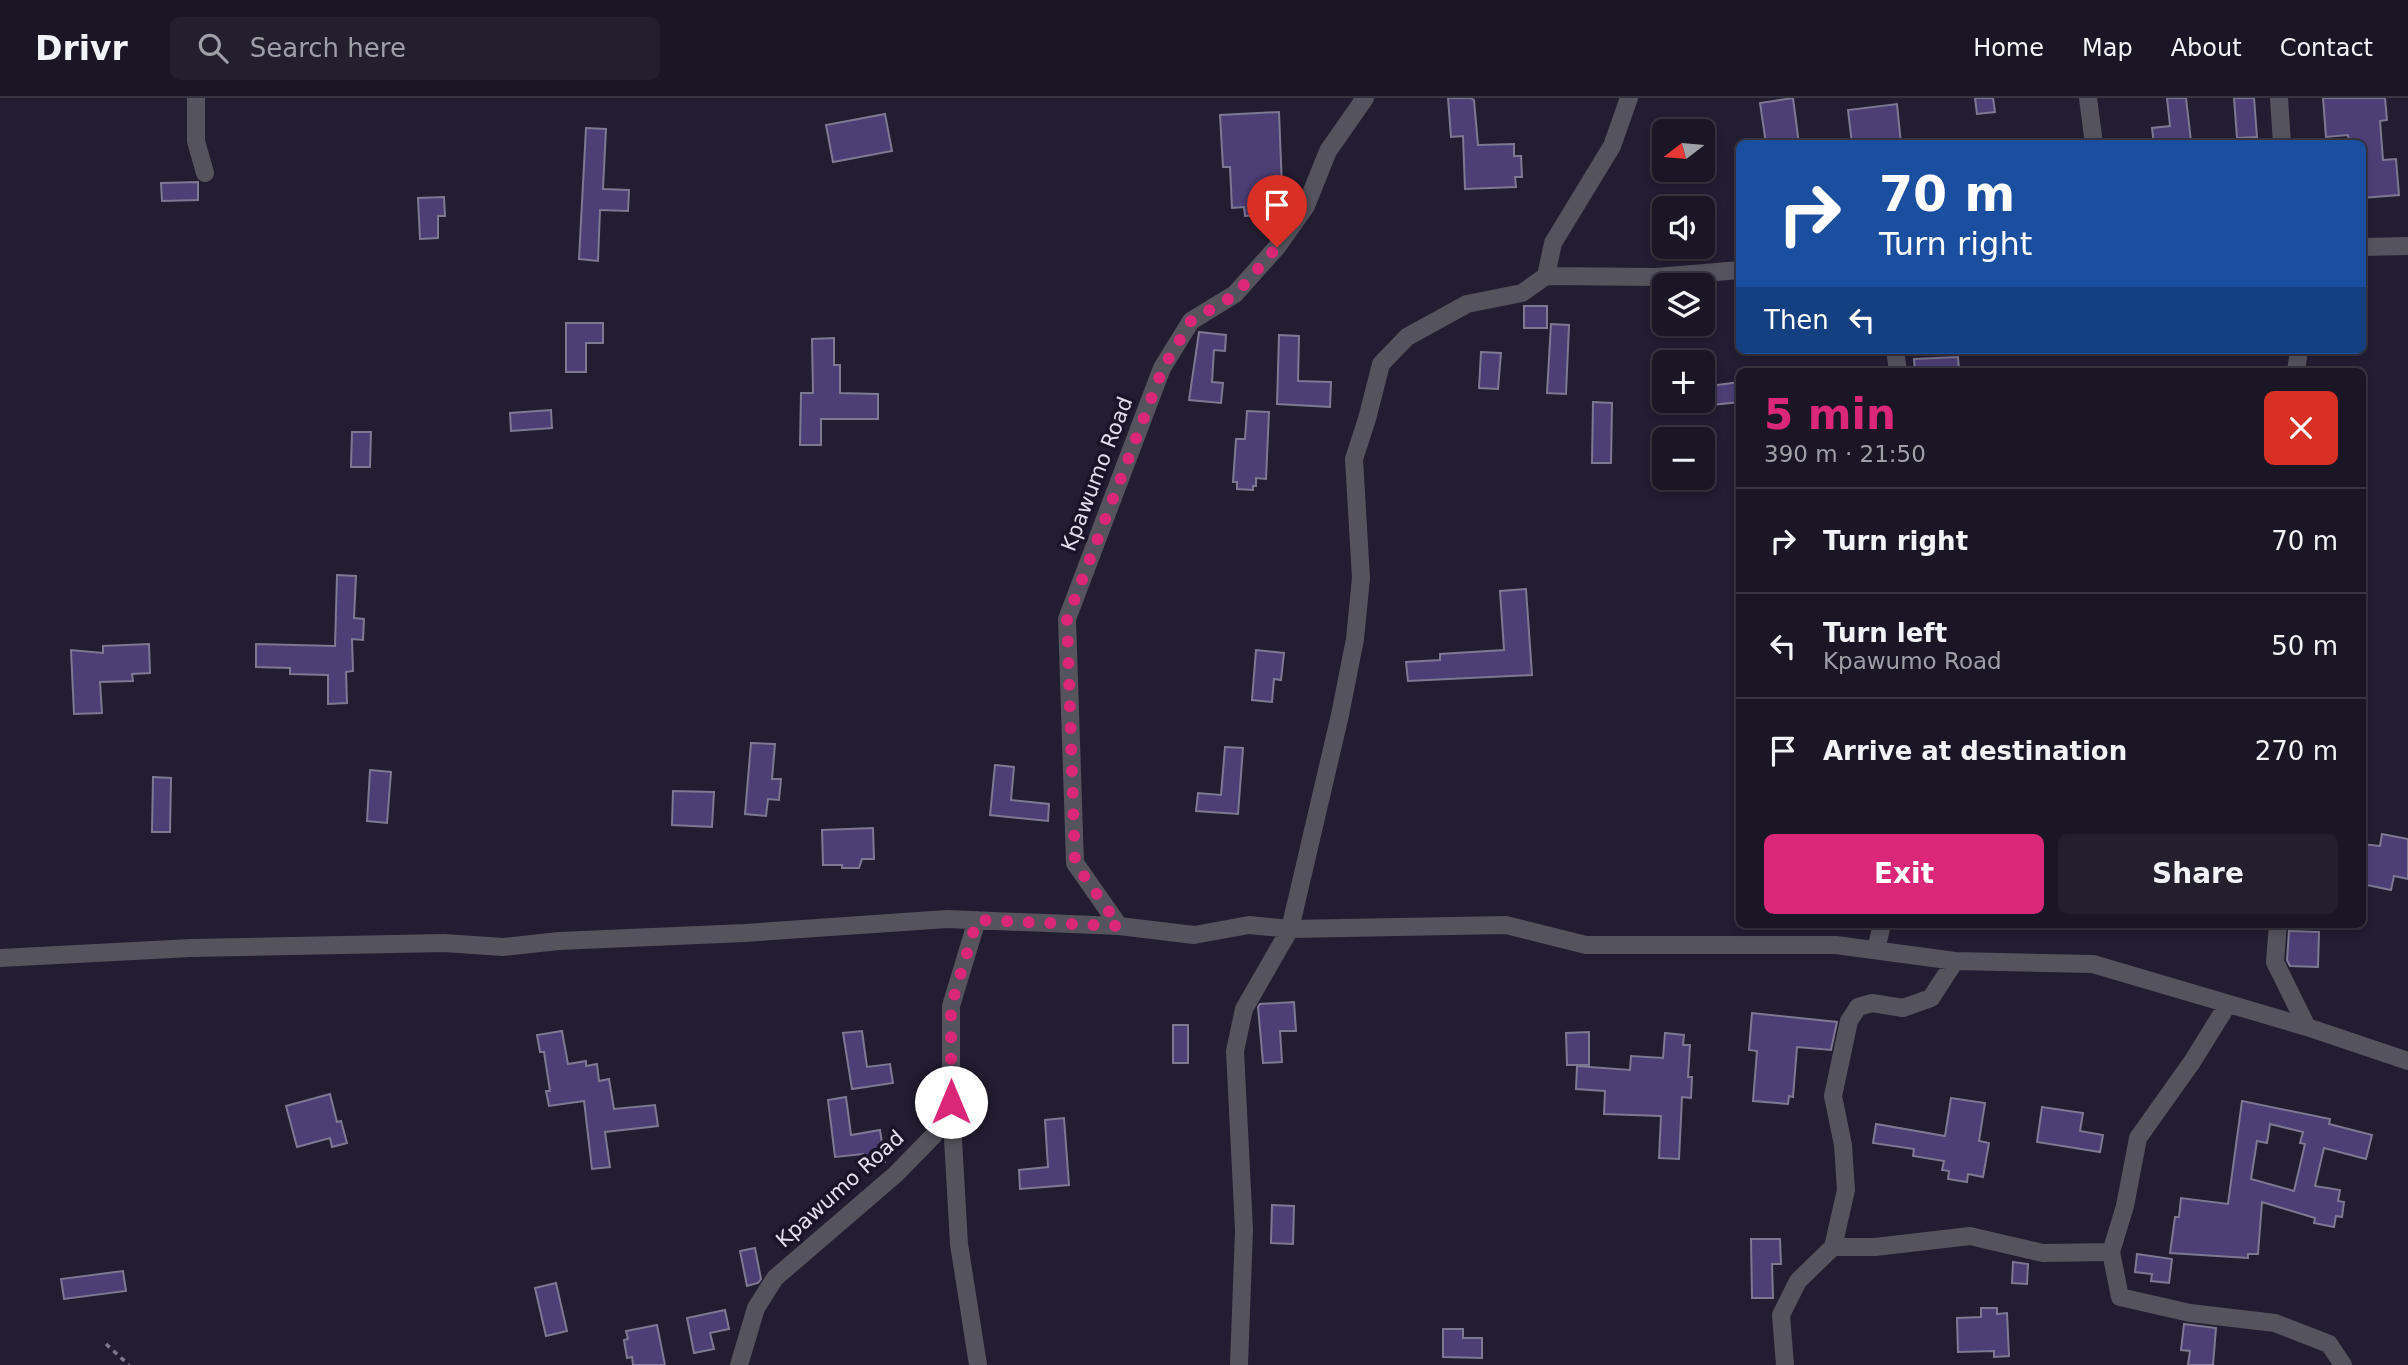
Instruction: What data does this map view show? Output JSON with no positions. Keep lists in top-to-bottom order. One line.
{"streets":{"street":["Kpawumo Road"]},"north":"left","page":{"header":"Drivr","search":"Search here","nav":["Home","Map","About","Contact"],"map_buttons":["+","−"],"turn":["70 m","Turn right"],"then":"Then","heading":["5 min","390 m · 21:50"],"list":[{"name":"Turn right","value":"70 m"},{"name":"Turn left","note":"Kpawumo Road","value":"50 m"},{"name":"Arrive at destination","value":"270 m"}],"buttons":["Exit","Share"]}}
